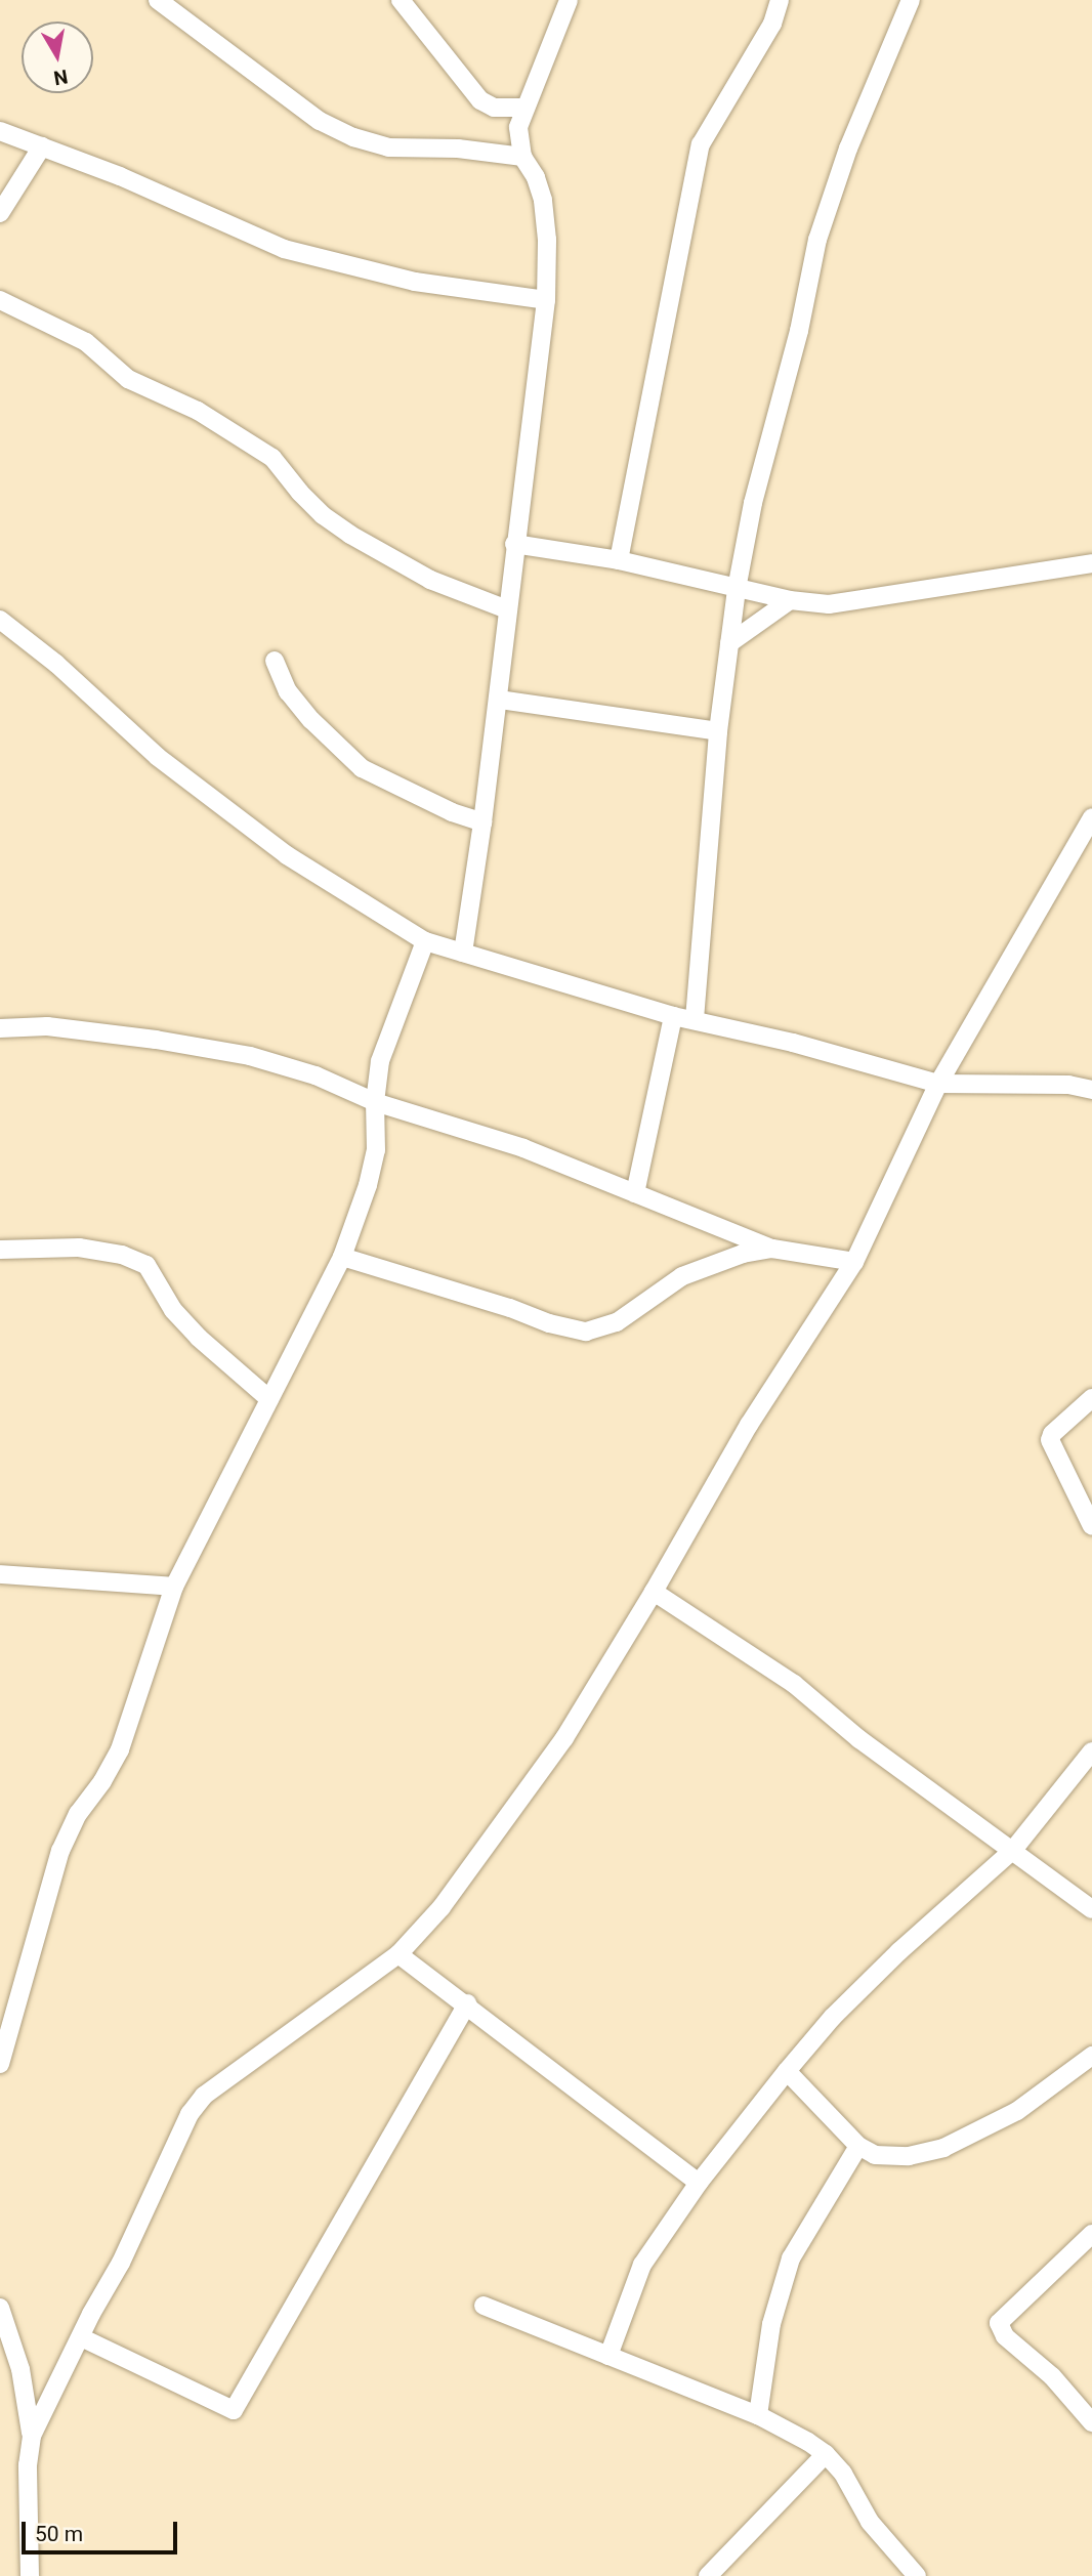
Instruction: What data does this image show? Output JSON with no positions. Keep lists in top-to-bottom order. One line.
{"scale_bar":"50 m","north":"bottom"}
